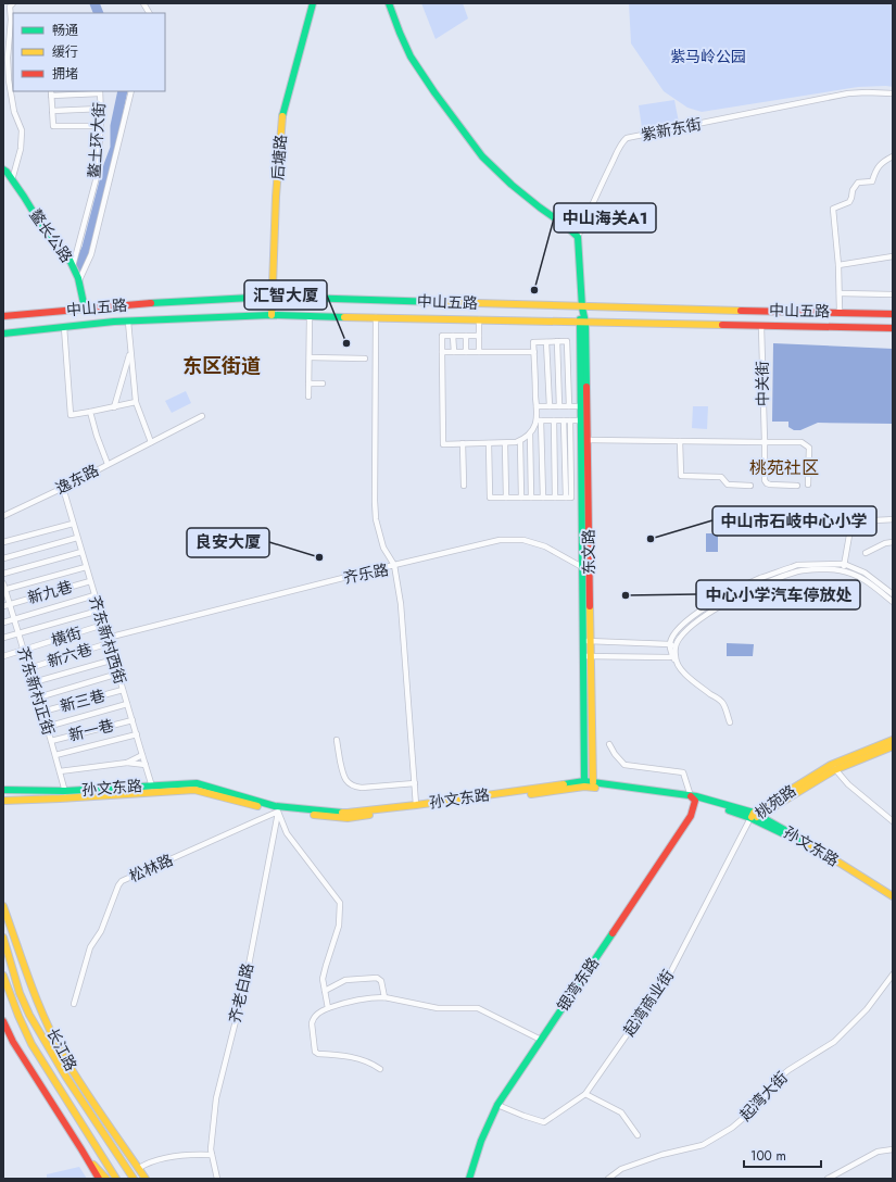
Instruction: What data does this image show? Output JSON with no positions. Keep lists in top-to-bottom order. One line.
{"streets":{"main road":["后塘路","鳌长公路","中山五路","东文路","孙文东路","桃苑路","银湾东路","长江路"],"street":["紫新东街","鳌土环大街","中关街","逸东路","齐乐路","新九巷","横街","齐东新村西街","新六巷","齐东新村正街","新三巷","新一巷","松林路","齐老白路","起湾商业街","起湾大街"]},"crossings":[["鳌土环大街","鳌长公路"],["后塘路","中山五路"],["鳌长公路","中山五路"],["中山五路","中关街"],["中山五路","东文路"],["逸东路","齐东新村西街"],["东文路","孙文东路"],["齐乐路","齐东新村西街"],["齐乐路","孙文东路"],["新九巷","齐东新村西街"],["新九巷","齐东新村正街"],["横街","齐东新村西街"],["横街","齐东新村正街"],["齐东新村西街","新六巷"],["齐东新村西街","新三巷"],["齐东新村西街","新一巷"],["齐东新村西街","孙文东路"],["新六巷","齐东新村正街"],["齐东新村正街","新三巷"],["齐东新村正街","新一巷"],["齐东新村正街","孙文东路"],["孙文东路","桃苑路"],["孙文东路","松林路"],["孙文东路","银湾东路"],["孙文东路","齐老白路"],["孙文东路","起湾商业街"],["桃苑路","起湾商业街"],["松林路","齐老白路"],["银湾东路","起湾商业街"]],"districts":["东区街道","桃苑社区"],"parks":["紫马岭公园"],"places":["中山海关A1","汇智大厦","中山市石岐中心小学","良安大厦","中心小学汽车停放处"],"legend":["畅通","缓行","拥堵"],"scale_bar":"100 m"}
